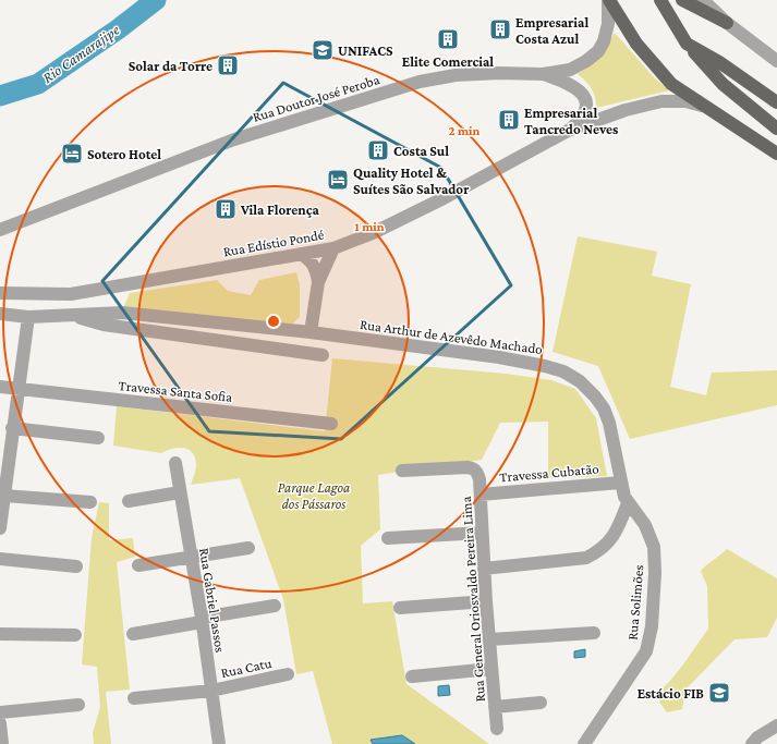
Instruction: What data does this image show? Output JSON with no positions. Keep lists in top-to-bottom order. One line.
{"streets":{"street":["Rua Doutor José Peroba","Rua Edístio Pondé","Rua Arthur de Azevêdo Machado","Travessa Santa Sofia","Travessa Cubatão","Rua General Oriosvaldo Pereira Lima","Rua Gabriel Passos","Rua Solimões","Rua Catu"]},"crossings":[["Rua Arthur de Azevêdo Machado","Travessa Cubatão"],["Rua Arthur de Azevêdo Machado","Rua Solimões"],["Travessa Cubatão","Rua General Oriosvaldo Pereira Lima"],["Rua Gabriel Passos","Rua Catu"]],"water":["Rio Camarajipe"],"parks":["Parque Lagoa dos Pássaros"],"places":{"building":["Empresarial Costa Azul","Elite Comercial","Solar da Torre","Empresarial Tancredo Neves","Costa Sul","Vila Florença"],"school or university":["UNIFACS","Estácio FIB"],"hotel":["Sotero Hotel","Quality Hotel & Suítes São Salvador"]},"rings":["2 min","1 min"]}
